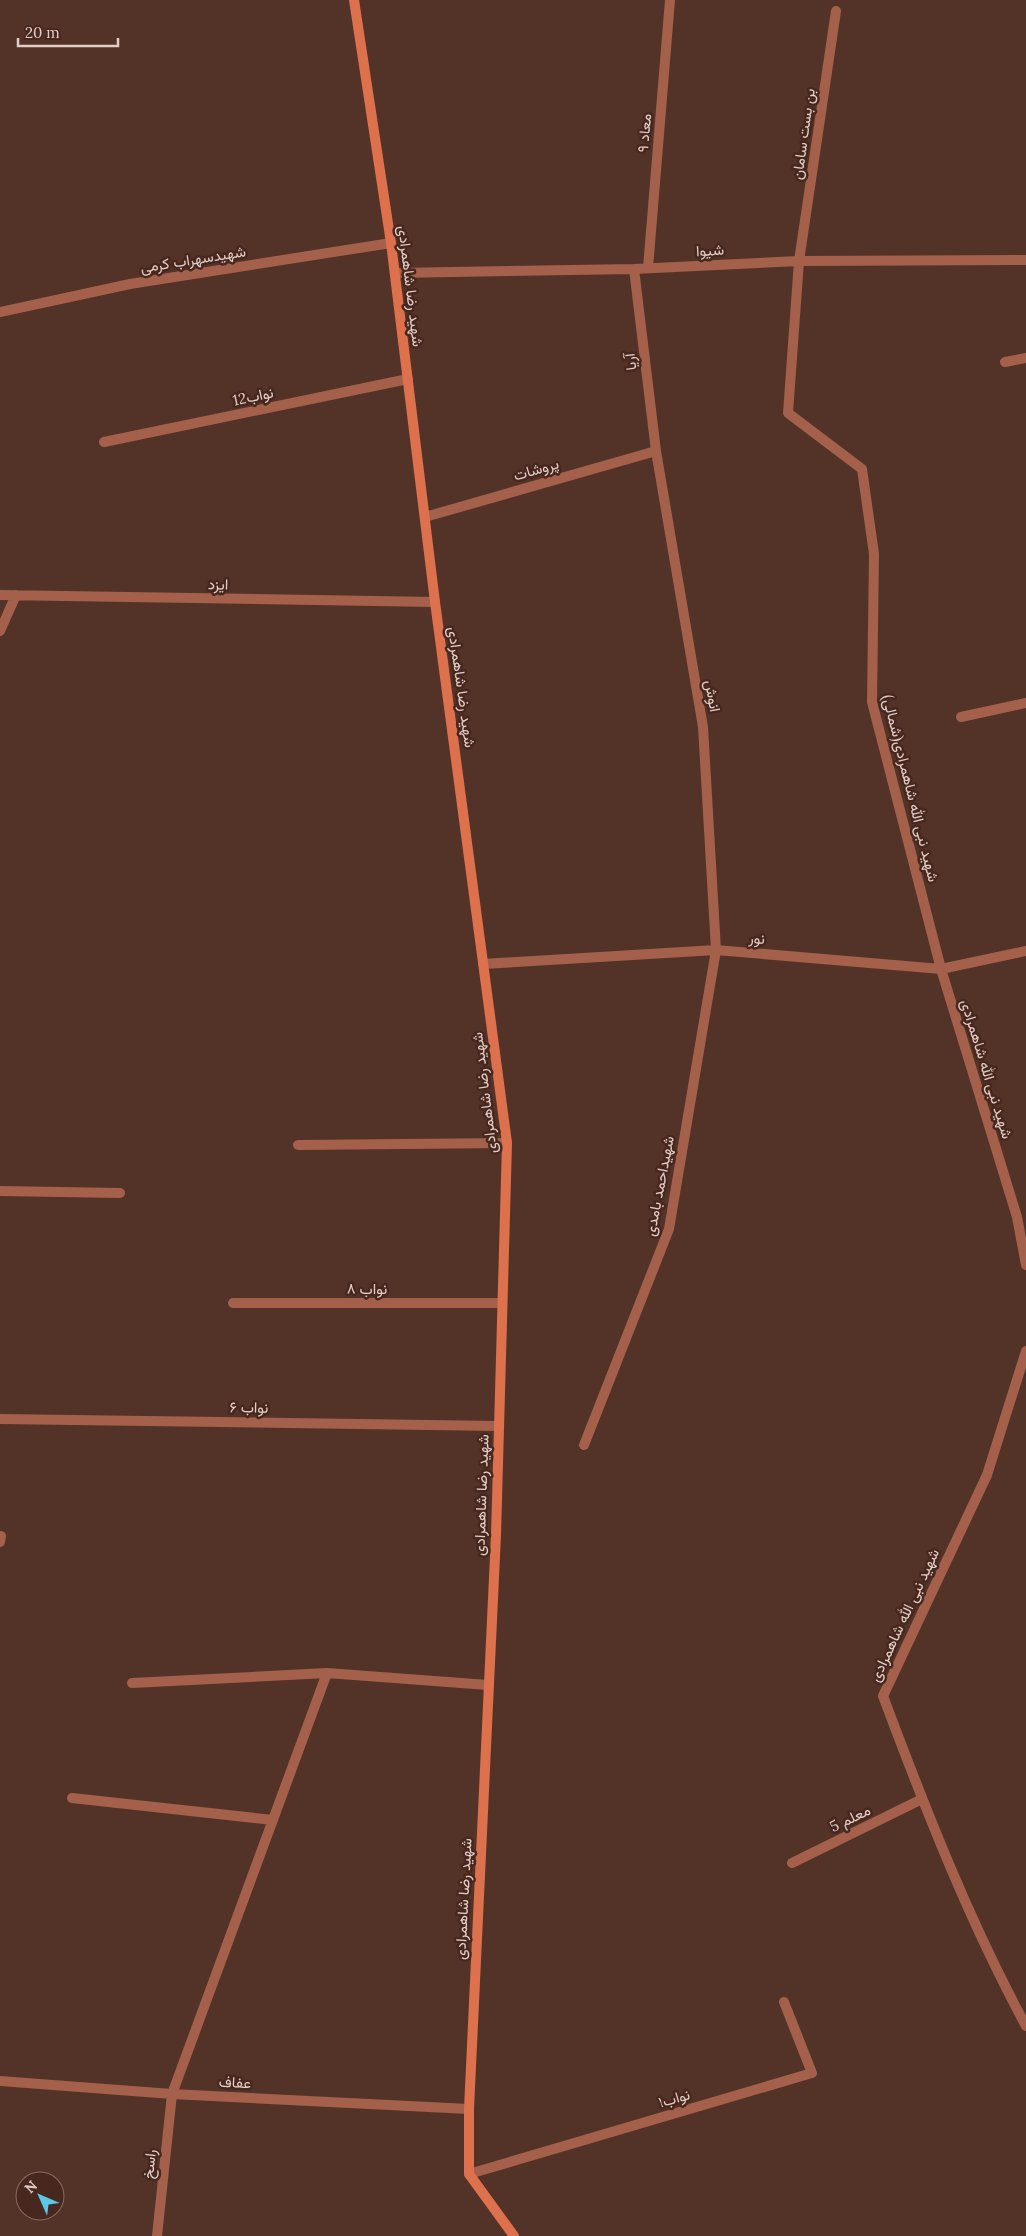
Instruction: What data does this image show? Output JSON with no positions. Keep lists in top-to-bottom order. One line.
{"streets":{"main road":["شهید رضا شاهمرادی"],"street":["معاد ۹","بن بست سامان","شیوا","شهیدسهراب کرمی","آریا","نواب12","پروشات","ایزد","انوش","شهید نبی الله شاهمرادی(شمالی)","نور","شهید نبی الله شاهمرادی","شهیداحمد بامدی","نواب ۸","نواب ۶","معلم 5","عفاف","نواب۱","راسخ"]},"crossings":[["معاد ۹","شیوا"],["بن بست سامان","شیوا"],["بن بست سامان","شهید نبی الله شاهمرادی(شمالی)"],["شیوا","شهید رضا شاهمرادی"],["شیوا","آریا"],["شیوا","شهید نبی الله شاهمرادی(شمالی)"],["شهیدسهراب کرمی","شهید رضا شاهمرادی"],["شهید رضا شاهمرادی","نواب12"],["شهید رضا شاهمرادی","پروشات"],["شهید رضا شاهمرادی","ایزد"],["شهید رضا شاهمرادی","نور"],["شهید رضا شاهمرادی","نواب ۸"],["شهید رضا شاهمرادی","نواب ۶"],["شهید رضا شاهمرادی","عفاف"],["شهید رضا شاهمرادی","نواب۱"],["آریا","پروشات"],["آریا","انوش"],["پروشات","انوش"],["انوش","نور"],["انوش","شهیداحمد بامدی"],["شهید نبی الله شاهمرادی(شمالی)","نور"],["شهید نبی الله شاهمرادی(شمالی)","شهید نبی الله شاهمرادی"],["نور","شهید نبی الله شاهمرادی"],["نور","شهیداحمد بامدی"],["شهید نبی الله شاهمرادی","معلم 5"],["عفاف","راسخ"]],"scale_bar":"20 m","north":"top left"}
